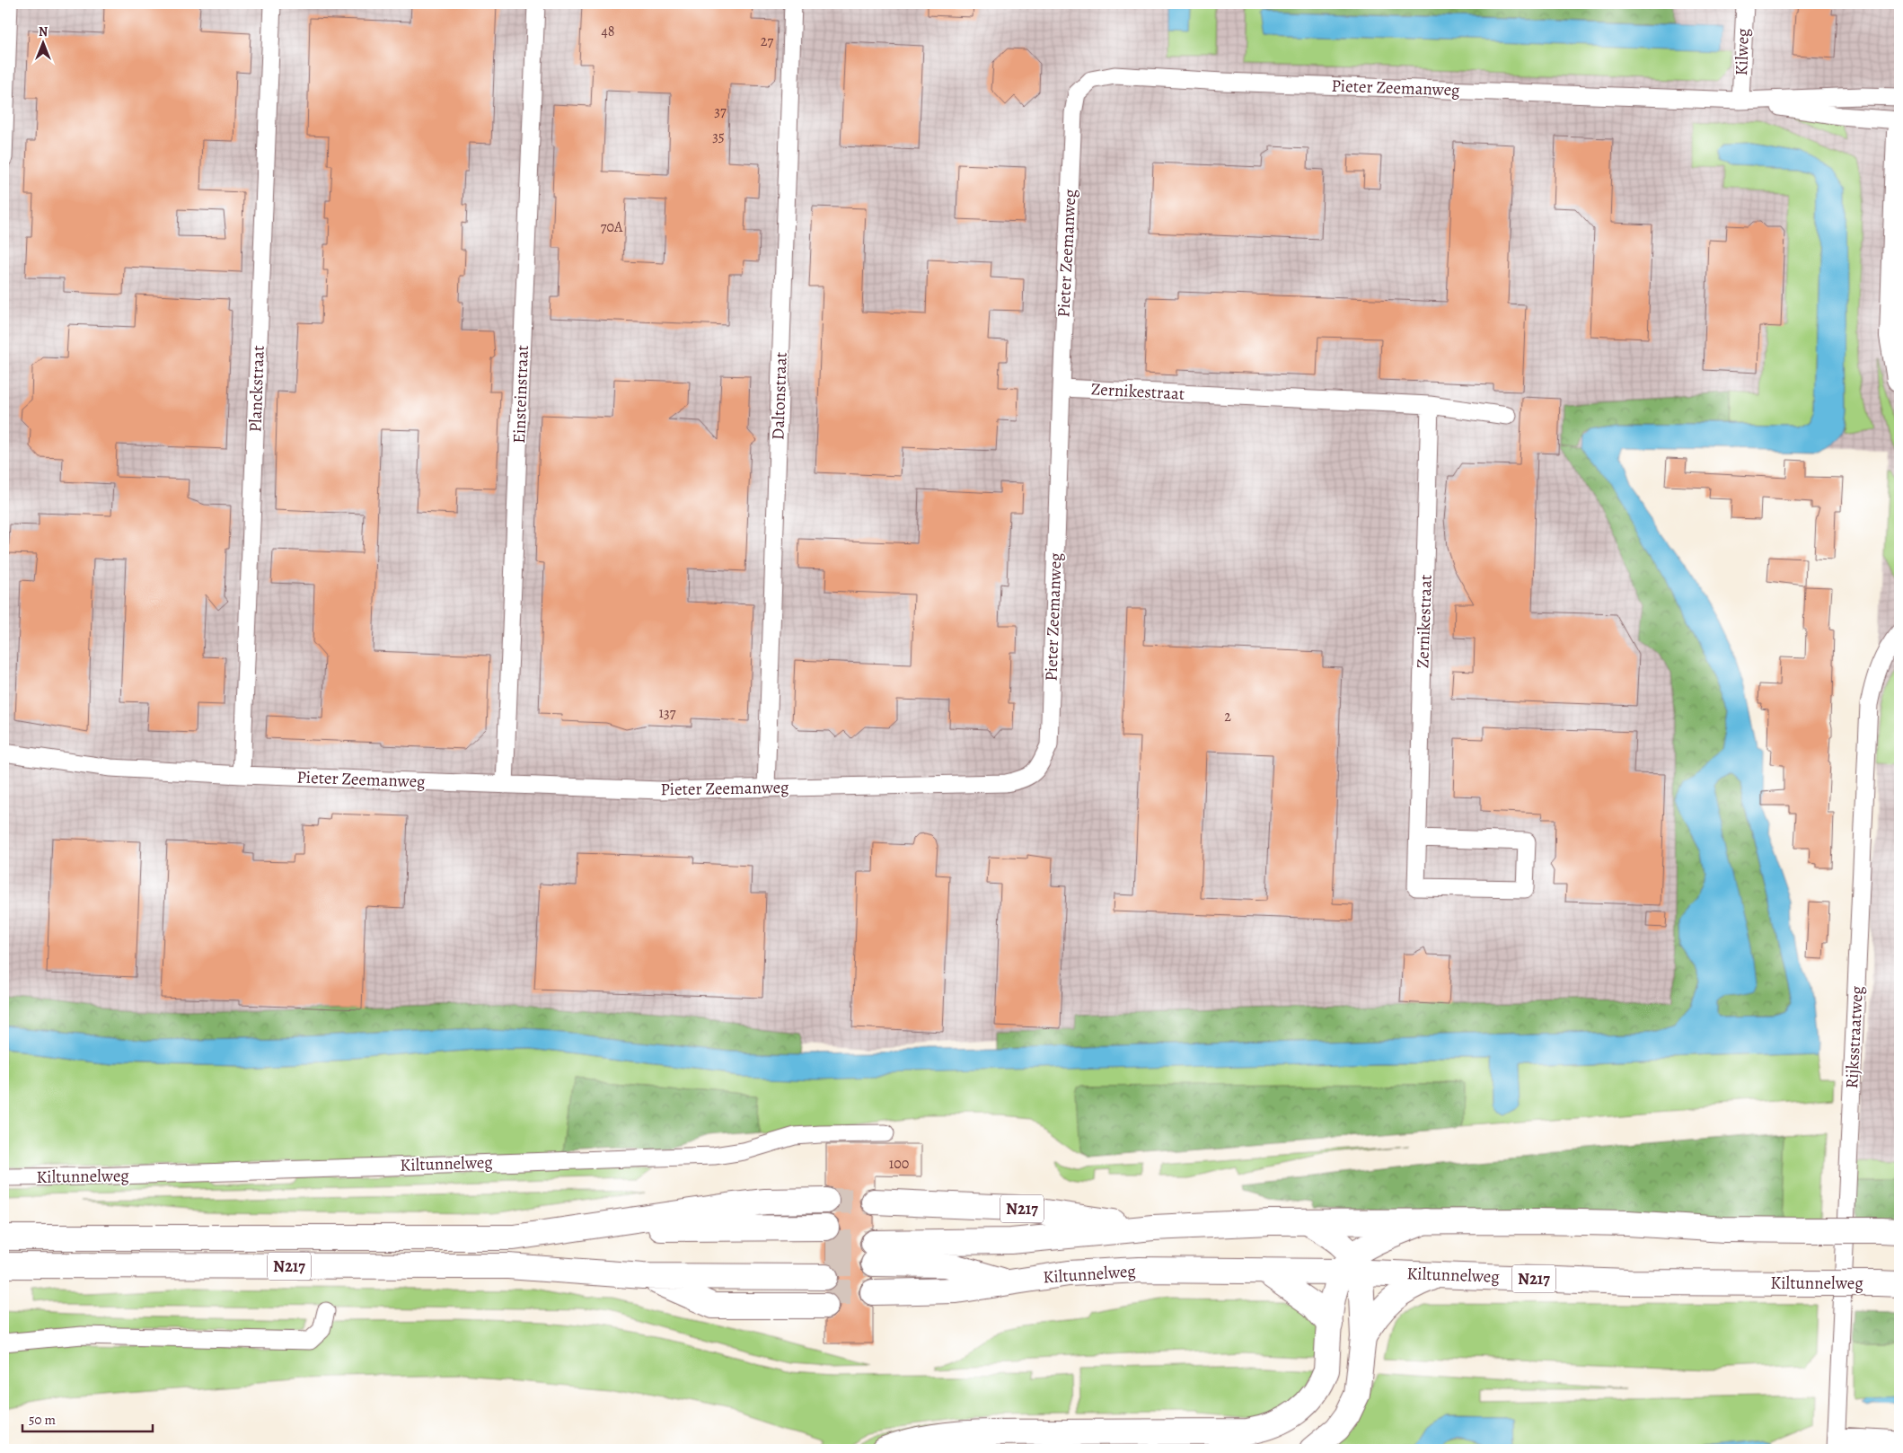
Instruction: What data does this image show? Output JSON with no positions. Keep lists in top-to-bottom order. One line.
{"streets":{"main road":["Kiltunnelweg","N217"],"street":["Kilweg","Pieter Zeemanweg","Planckstraat","Zernikestraat","Einsteinstraat","Daltonstraat","Rijksstraatweg"]},"crossings":[["Kilweg","Pieter Zeemanweg"],["Pieter Zeemanweg","Planckstraat"],["Pieter Zeemanweg","Zernikestraat"],["Pieter Zeemanweg","Einsteinstraat"],["Pieter Zeemanweg","Daltonstraat"]],"house_numbers":["48","27","37","35","70A","137","2","100"],"scale_bar":"50 m","north":"top"}
